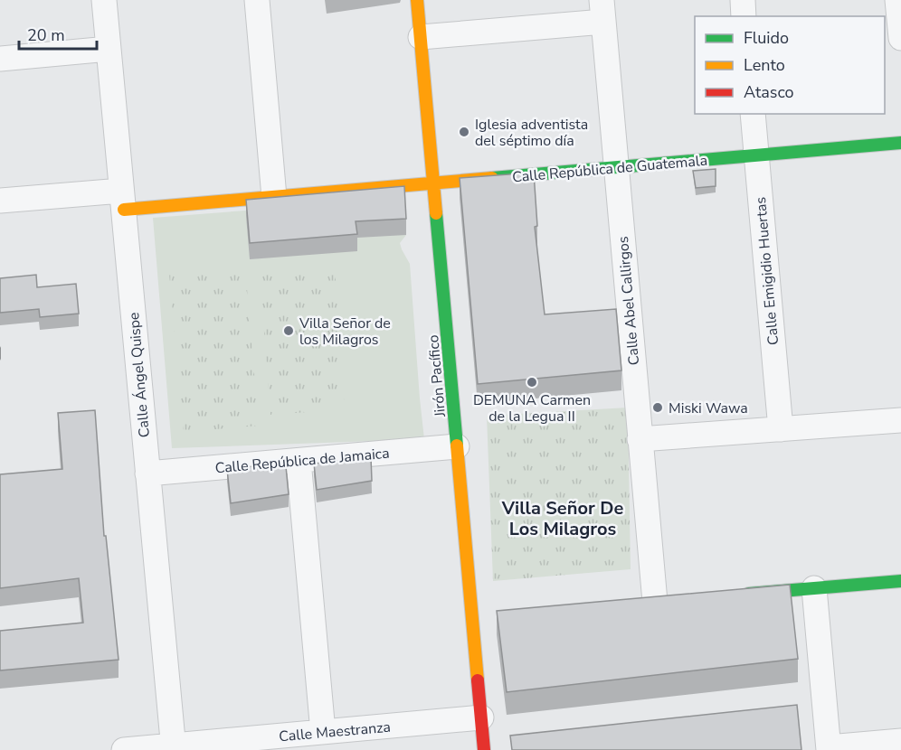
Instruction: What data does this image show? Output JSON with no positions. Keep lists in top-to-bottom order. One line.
{"streets":{"street":["Calle República de Guatemala","Calle Emigidio Huertas","Calle Abel Callirgos","Calle Ángel Quispe","Jirón Pacífico","Calle República de Jamaica","Calle Maestranza"]},"crossings":[["Calle República de Guatemala","Calle Emigidio Huertas"],["Calle República de Guatemala","Calle Abel Callirgos"],["Calle República de Guatemala","Calle Ángel Quispe"],["Calle República de Guatemala","Jirón Pacífico"],["Calle Ángel Quispe","Calle República de Jamaica"],["Calle Ángel Quispe","Calle Maestranza"],["Jirón Pacífico","Calle República de Jamaica"],["Jirón Pacífico","Calle Maestranza"]],"districts":["Villa Señor De Los Milagros"],"places":["Iglesia adventista del séptimo día","Villa Señor de los Milagros","DEMUNA Carmen de la Legua II","Miski Wawa"],"legend":["Fluido","Lento","Atasco"],"scale_bar":"20 m"}
